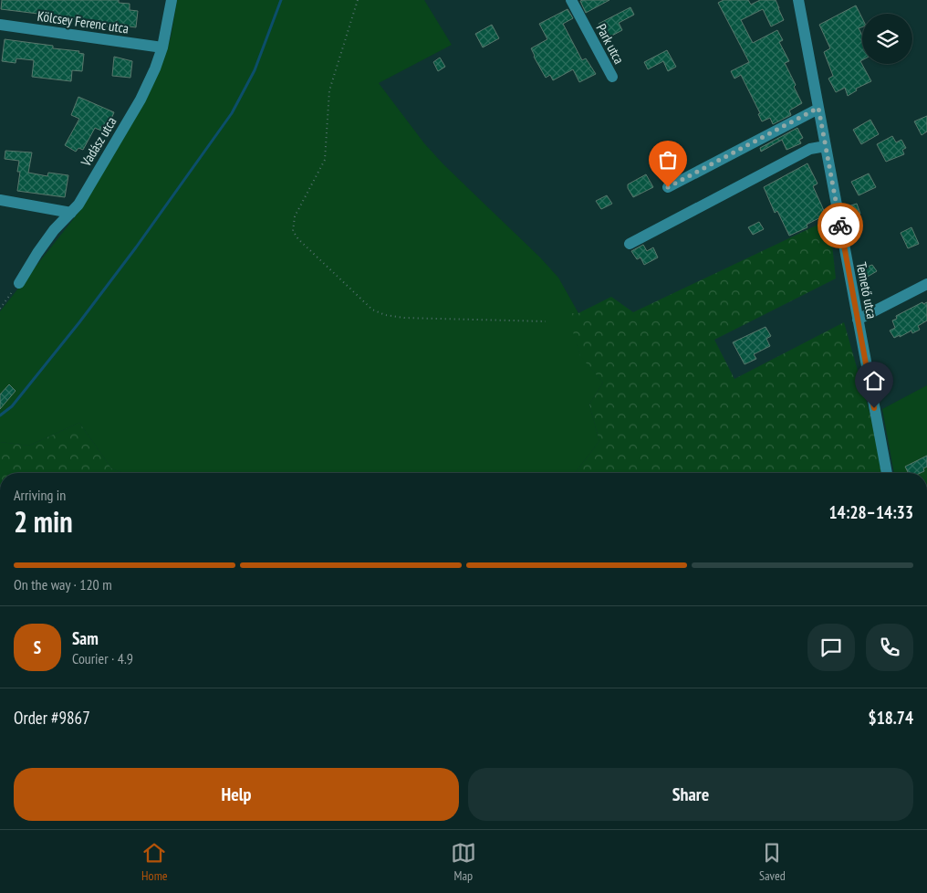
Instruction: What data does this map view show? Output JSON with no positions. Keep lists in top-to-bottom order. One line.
{"streets":{"street":["Kölcsey Ferenc utca","Park utca","Vadász utca","Temető utca"]},"crossings":[["Kölcsey Ferenc utca","Vadász utca"]],"page":{"heading":["2 min","Arriving in","14:28–14:33"],"panel":["Sam","Courier · 4.9","Order #9867","$18.74"],"bar":"On the way · 120 m","round":"S","buttons":["Help","Share"],"tabs":["Home","Map","Saved"]}}
